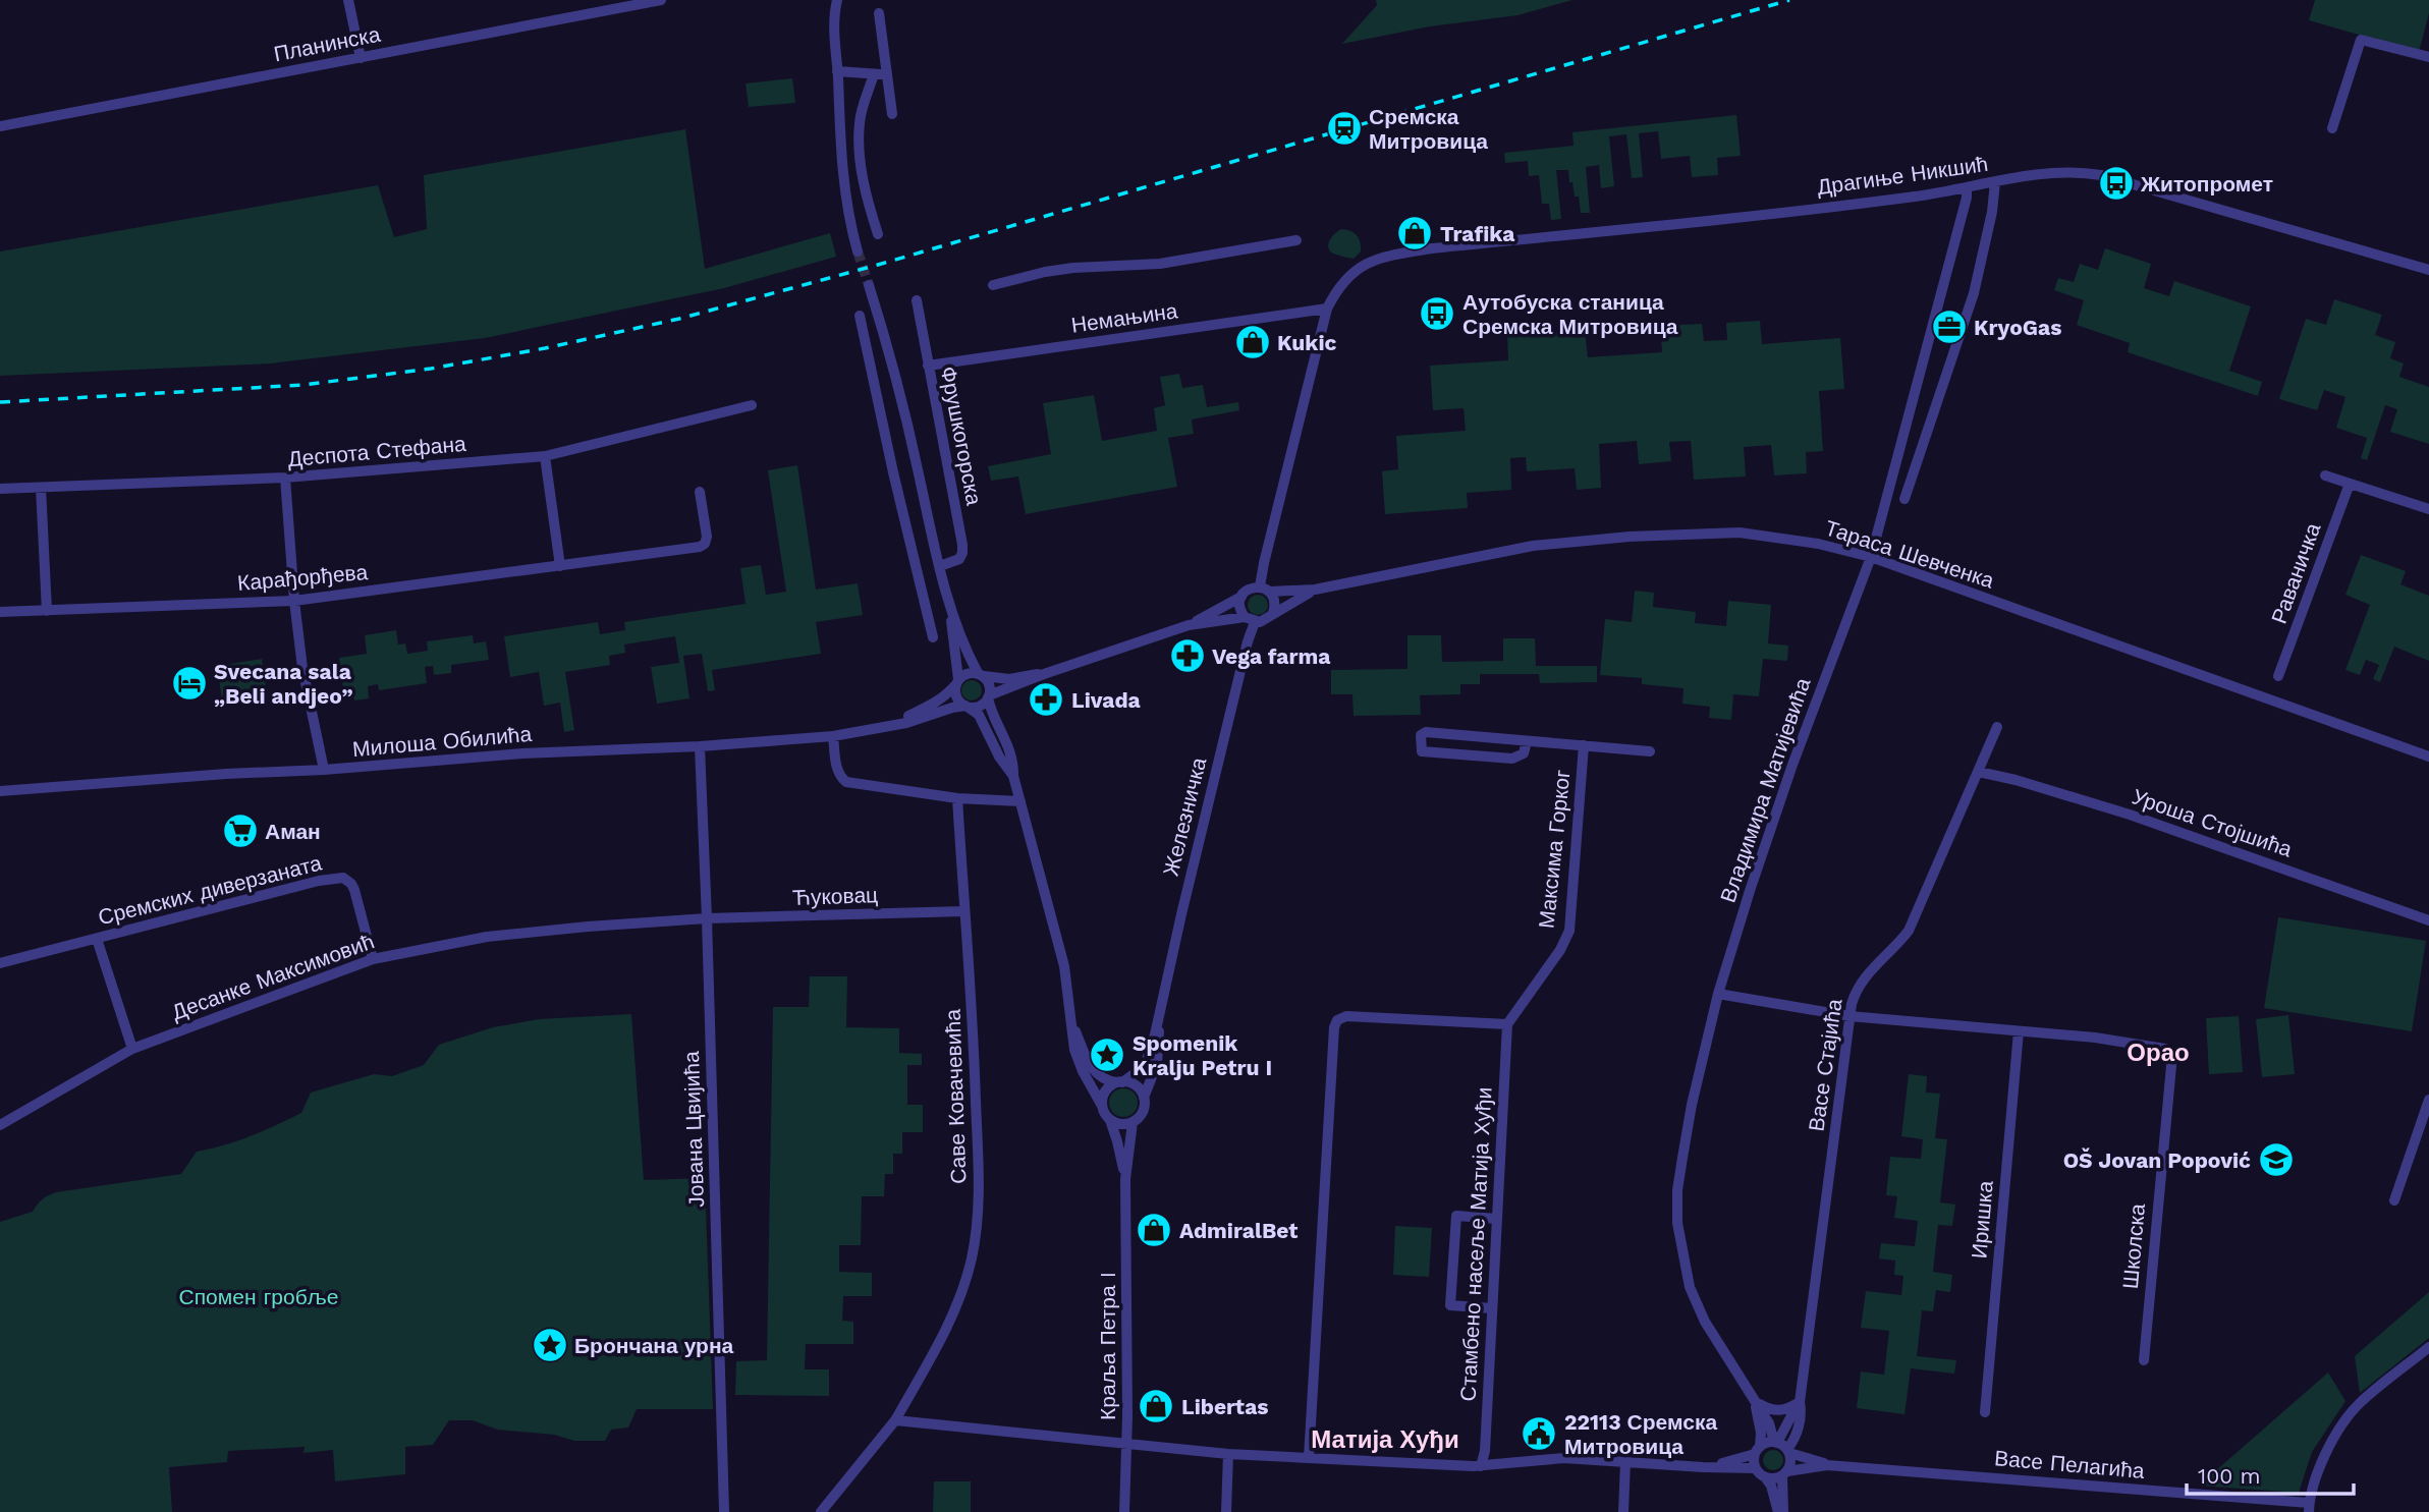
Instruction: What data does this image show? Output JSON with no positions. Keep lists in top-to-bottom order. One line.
{"streets":{"street":["Планинска","Драгиње Никшић","Немањина","Фрушкогорска","Деспота Стефана","Тараса Шевченка","Раваничка","Карађорђева","Милоша Обилића","Владимира Матијевића","Железничка","Уроша Стојшића","Максима Горког","Сремских диверзаната","Ћуковац","Десанке Максимовић","Васе Стајића","Саве Ковачевића","Јована Цвијића","Иришка","Стамбено насеље Матија Хуђи","Школска","Краља Петра I","Васе Пелагића"]},"crossings":[["Драгиње Никшић","Немањина"],["Драгиње Никшић","Владимира Матијевића"],["Немањина","Фрушкогорска"],["Тараса Шевченка","Владимира Матијевића"],["Тараса Шевченка","Железничка"],["Милоша Обилића","Јована Цвијића"],["Владимира Матијевића","Васе Стајића"],["Владимира Матијевића","Васе Пелагића"],["Железничка","Краља Петра I"],["Уроша Стојшића","Васе Стајића"],["Максима Горког","Стамбено насеље Матија Хуђи"],["Сремских диверзаната","Десанке Максимовић"],["Ћуковац","Десанке Максимовић"],["Ћуковац","Саве Ковачевића"],["Ћуковац","Јована Цвијића"],["Десанке Максимовић","Јована Цвијића"],["Васе Стајића","Васе Пелагића"],["Иришка","Школска"]],"districts":["Орао","Матија Хуђи"],"parks":["Спомен гробље"],"places":{"station":["Сремска Митровица"],"bus stop":["Житопромет","Аутобуска станица Сремска Митровица"],"shop":["Trafika","Kukic","AdmiralBet","Libertas"],"office":["KryoGas"],"pharmacy":["Vega farma","Livada"],"hotel":["Svecana sala „Beli andjeo”"],"supermarket":["Аман"],"place":["Spomenik Kralju Petru I","Брончана урна"],"school or university":["OŠ Jovan Popović"],"public building":["22113 Сремска Митровица"]},"scale_bar":"100 m"}
